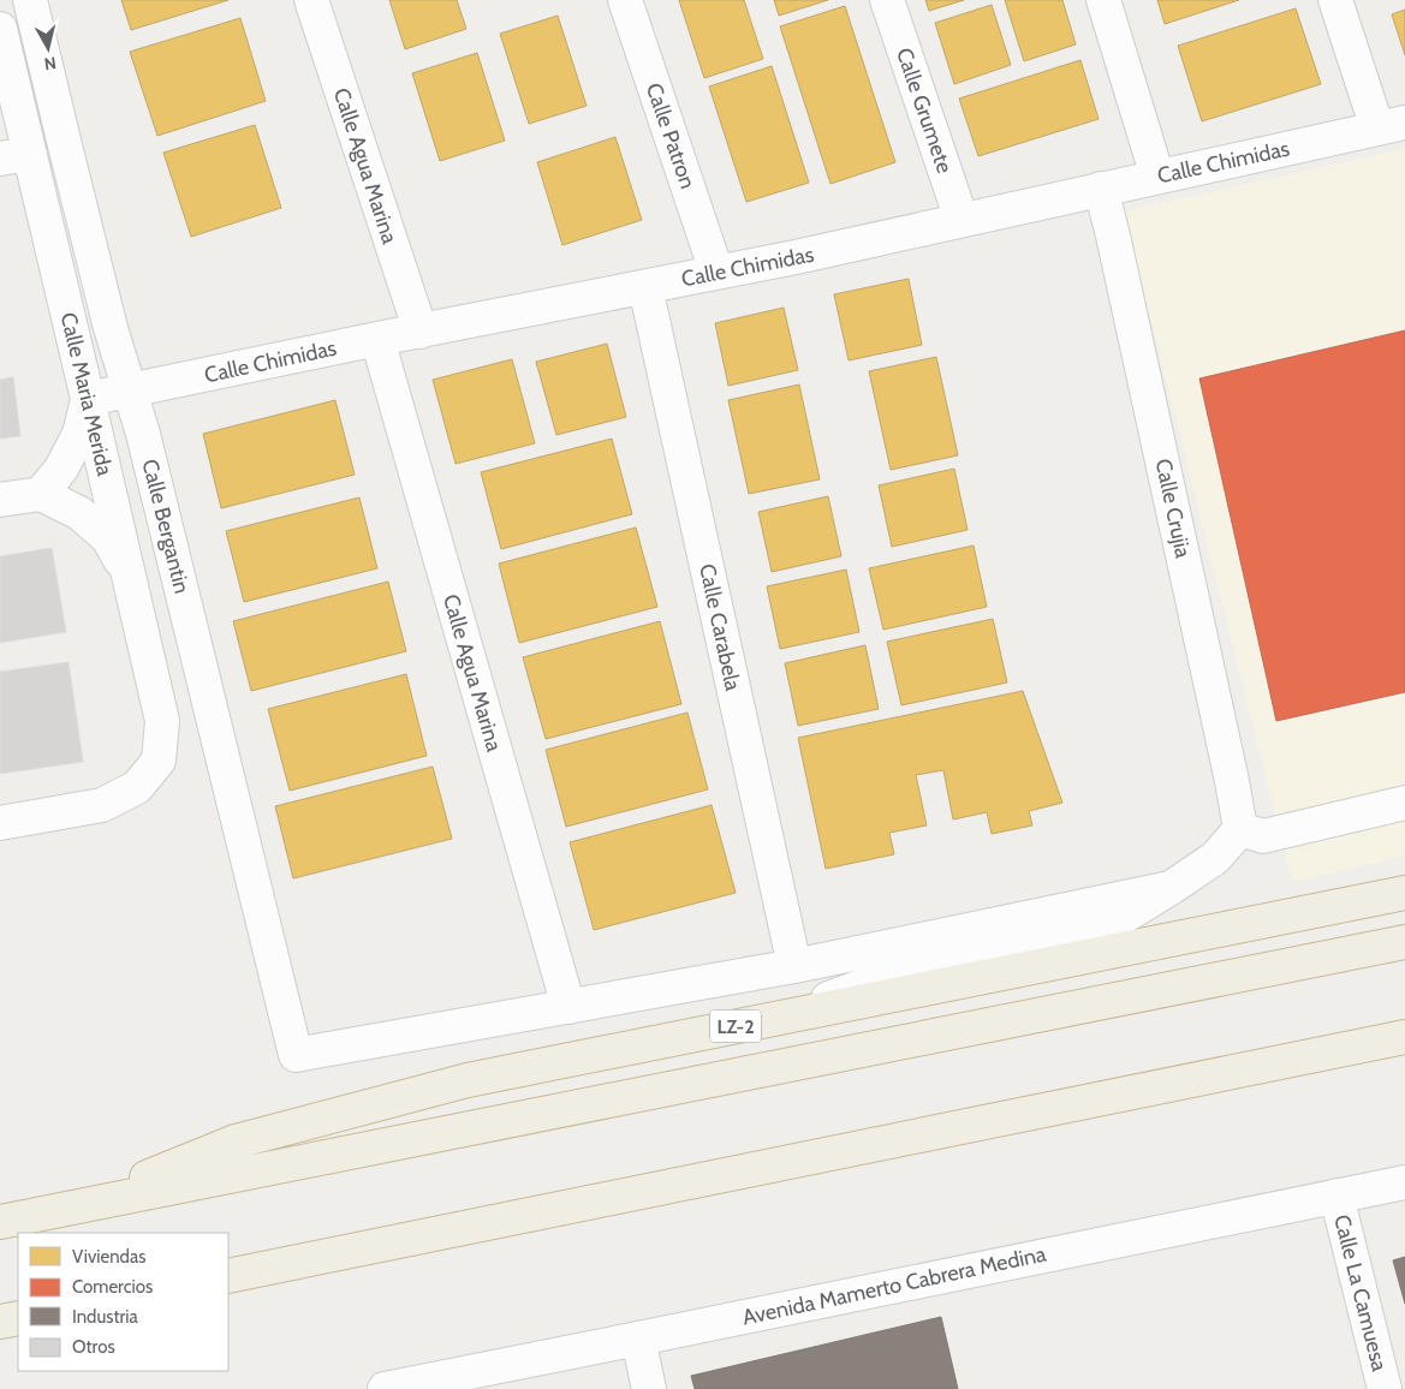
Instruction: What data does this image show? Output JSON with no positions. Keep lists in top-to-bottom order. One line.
{"streets":{"highway":["LZ-2"],"street":["Calle Grumete","Calle Patron","Calle Chimidas","Calle Agua Marina","Calle Maria Merida","Calle Crujia","Calle Bergantin","Calle Carabela","Avenida Mamerto Cabrera Medina","Calle La Camuesa"]},"crossings":[["Calle Grumete","Calle Chimidas"],["Calle Patron","Calle Chimidas"],["Calle Chimidas","Calle Agua Marina"],["Calle Chimidas","Calle Maria Merida"],["Calle Chimidas","Calle Crujia"],["Calle Chimidas","Calle Bergantin"],["Calle Chimidas","Calle Carabela"],["Calle Agua Marina","Calle Bergantin"],["Avenida Mamerto Cabrera Medina","Calle La Camuesa"]],"legend":["Viviendas","Comercios","Industria","Otros"],"north":"bottom"}
